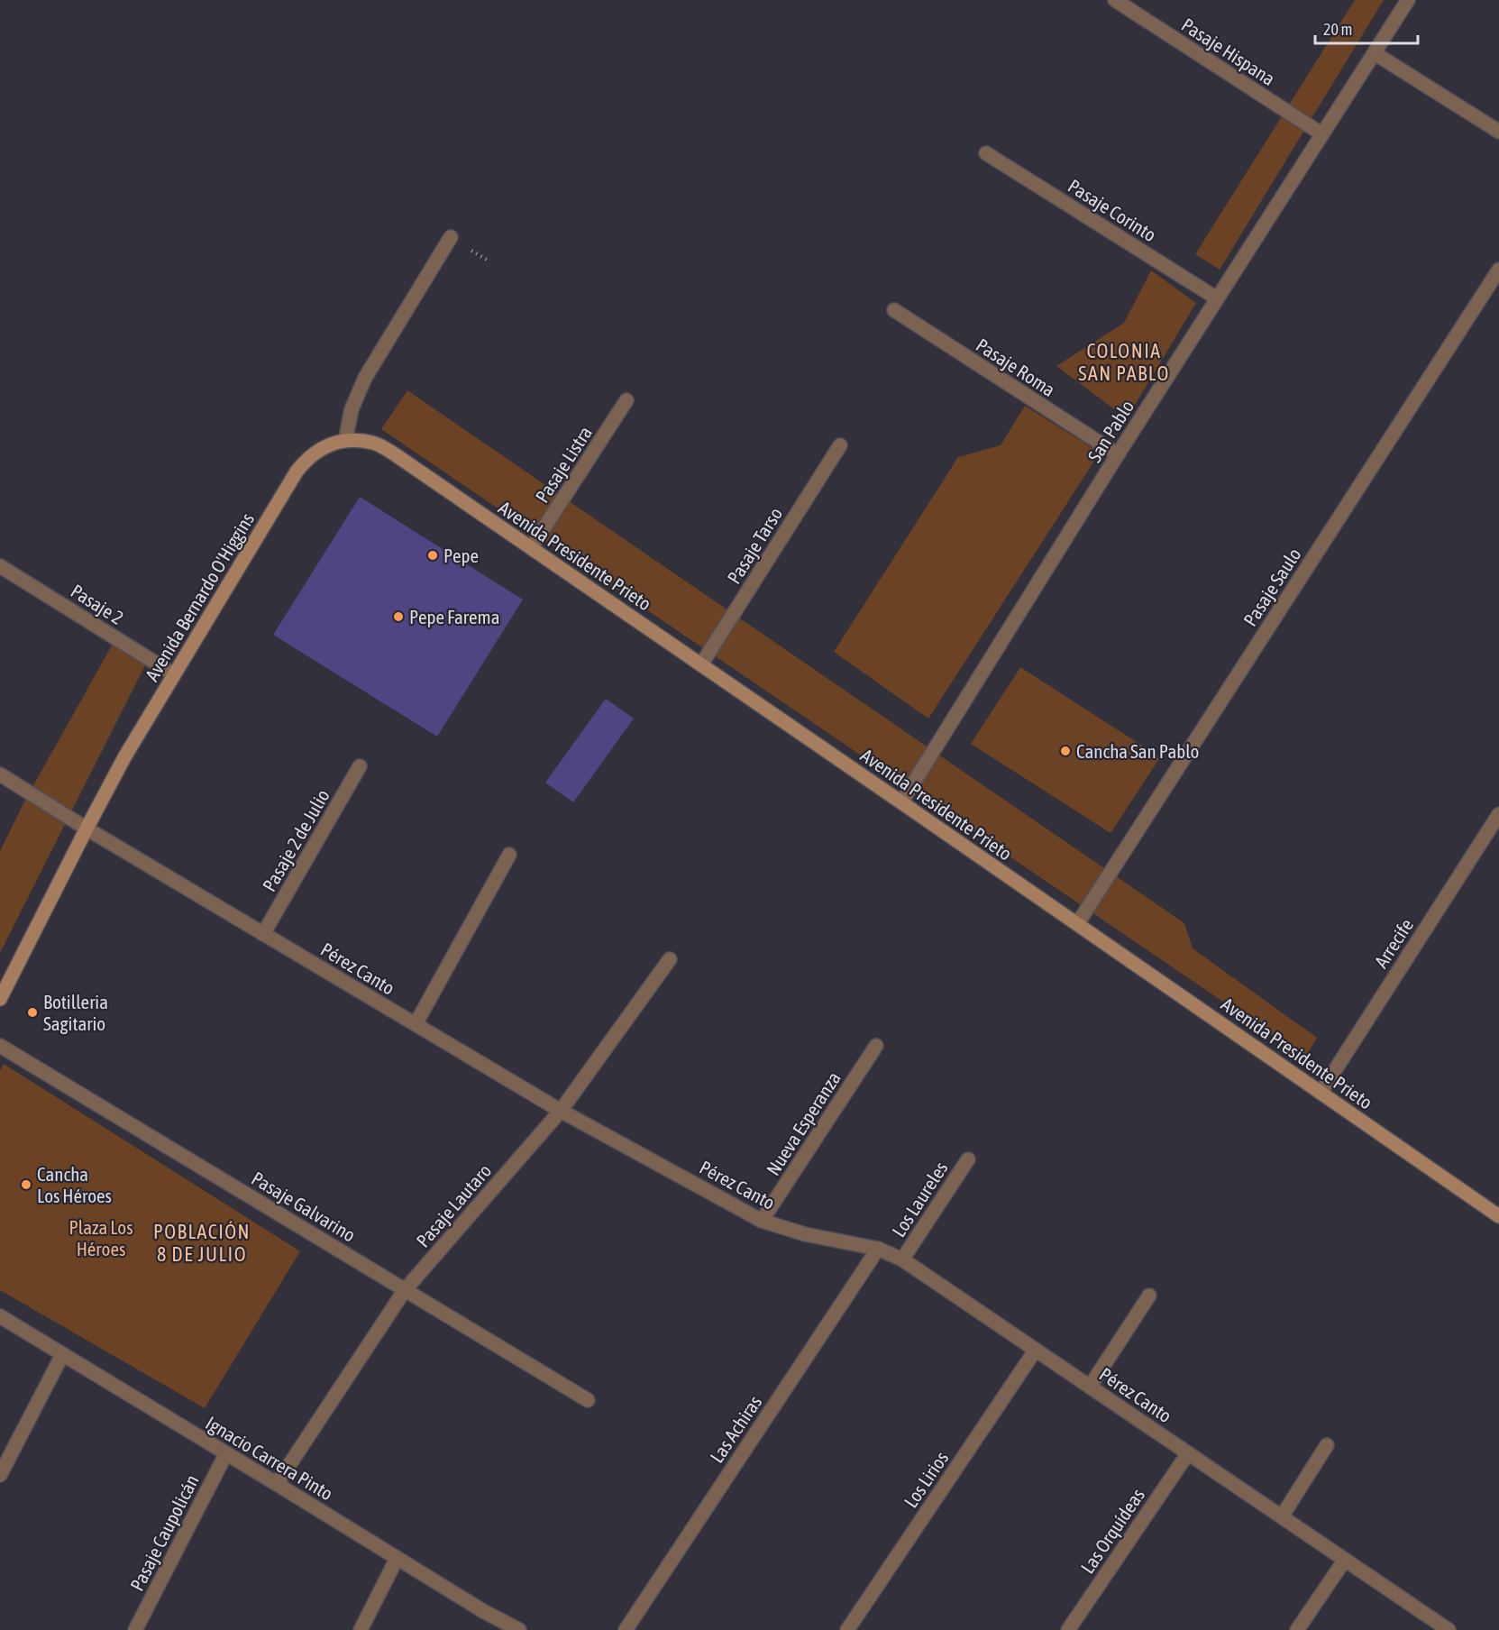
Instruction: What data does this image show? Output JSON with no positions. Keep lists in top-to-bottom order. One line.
{"streets":{"main road":["Avenida Presidente Prieto","Avenida Bernardo O'Higgins"],"street":["Pasaje Hispana","Pasaje Corinto","Pasaje Roma","San Pablo","Pasaje Listra","Pasaje Tarso","Pasaje Saulo","Pasaje 2","Pasaje 2 de Julio","Arrecife","Pérez Canto","Nueva Esperanza","Los Laureles","Pasaje Lautaro","Pasaje Galvarino","Las Achiras","Ignacio Carrera Pinto","Los Lirios","Las Orquídeas","Pasaje Caupolicán"]},"crossings":[["Pasaje Hispana","San Pablo"],["Pasaje Corinto","San Pablo"],["Pasaje Roma","San Pablo"],["San Pablo","Avenida Presidente Prieto"],["Pasaje Listra","Avenida Presidente Prieto"],["Pasaje Tarso","Avenida Presidente Prieto"],["Avenida Presidente Prieto","Pasaje Saulo"],["Avenida Presidente Prieto","Avenida Bernardo O'Higgins"],["Avenida Presidente Prieto","Arrecife"],["Avenida Bernardo O'Higgins","Pasaje 2"],["Avenida Bernardo O'Higgins","Pérez Canto"],["Pasaje 2 de Julio","Pérez Canto"],["Pérez Canto","Nueva Esperanza"],["Pérez Canto","Los Laureles"],["Pérez Canto","Pasaje Lautaro"],["Pérez Canto","Las Achiras"],["Pérez Canto","Los Lirios"],["Pérez Canto","Las Orquídeas"],["Pasaje Lautaro","Pasaje Galvarino"],["Pasaje Lautaro","Ignacio Carrera Pinto"],["Ignacio Carrera Pinto","Pasaje Caupolicán"]],"districts":["COLONIA SAN PABLO","POBLACIÓN 8 DE JULIO"],"parks":["Plaza Los Héroes"],"places":["Pepe","Pepe Farema","Cancha San Pablo","Botilleria Sagitario","Cancha Los Héroes"],"scale_bar":"20 m"}
